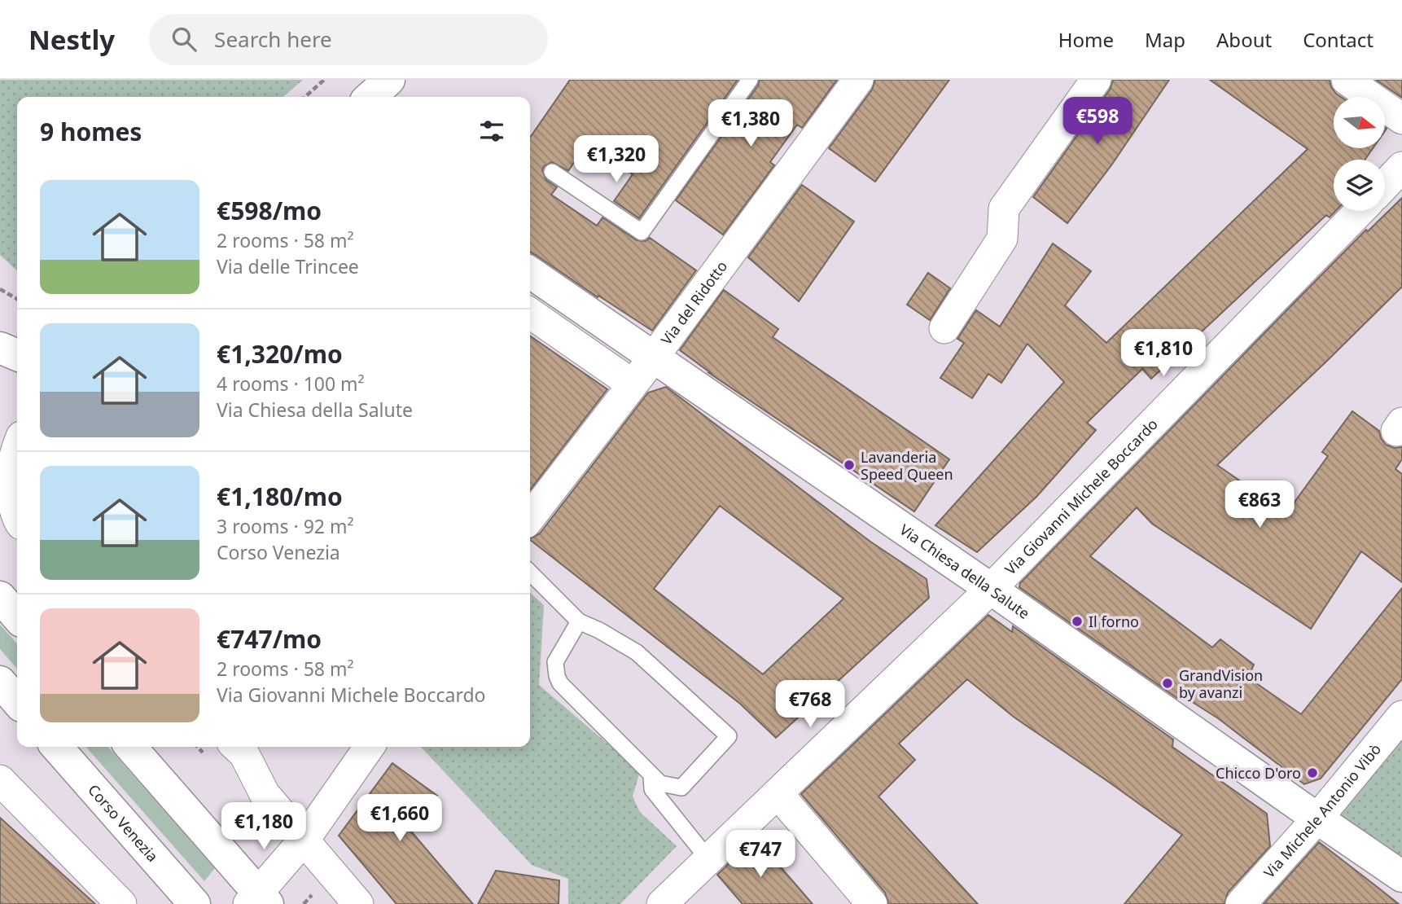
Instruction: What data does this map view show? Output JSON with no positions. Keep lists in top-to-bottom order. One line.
{"streets":{"street":["Via del Ridotto","Via Giovanni Michele Boccardo","Via Chiesa della Salute","Via Michele Antonio Vibò","Corso Venezia"]},"crossings":[["Via del Ridotto","Via Chiesa della Salute"],["Via Giovanni Michele Boccardo","Via Chiesa della Salute"],["Via Chiesa della Salute","Via Michele Antonio Vibò"]],"places":["Lavanderia Speed Queen","Il forno","GrandVision by avanzi","Chicco D'oro"],"north":"right","page":{"header":"Nestly","search":"Search here","nav":["Home","Map","About","Contact"],"price":["€598","€1,380","€1,320","€1,810","€863","€768","€1,660","€1,180","€747"],"heading":"9 homes","list":[{"name":"€598/mo","note":"2 rooms · 58 m² · Via delle Trincee"},{"name":"€1,320/mo","note":"4 rooms · 100 m² · Via Chiesa della Salute"},{"name":"€1,180/mo","note":"3 rooms · 92 m² · Corso Venezia"},{"name":"€747/mo","note":"2 rooms · 58 m² · Via Giovanni Michele Boccardo"}]}}
